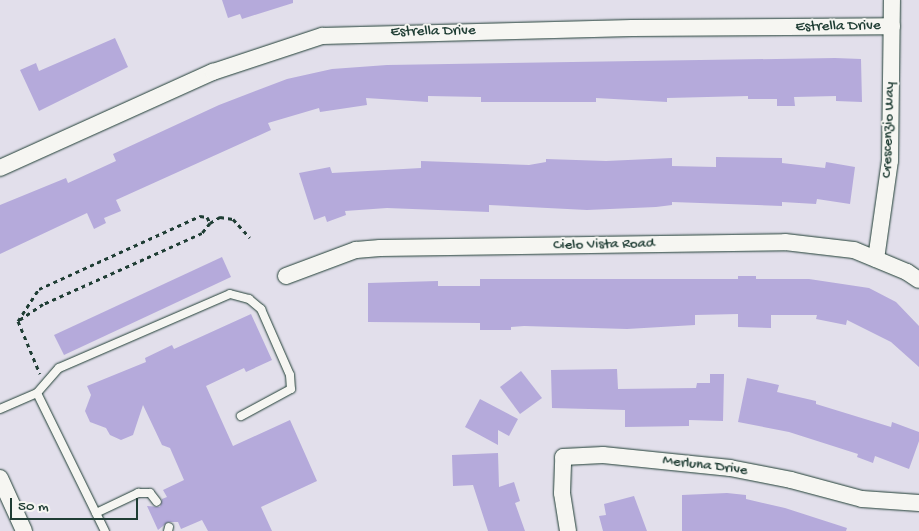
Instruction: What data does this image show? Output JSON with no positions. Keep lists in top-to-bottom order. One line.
{"streets":{"street":["Estrella Drive","Crescenzio Way","Cielo Vista Road","Merluna Drive"]},"crossings":[["Estrella Drive","Crescenzio Way"],["Crescenzio Way","Cielo Vista Road"]],"scale_bar":"50 m"}
